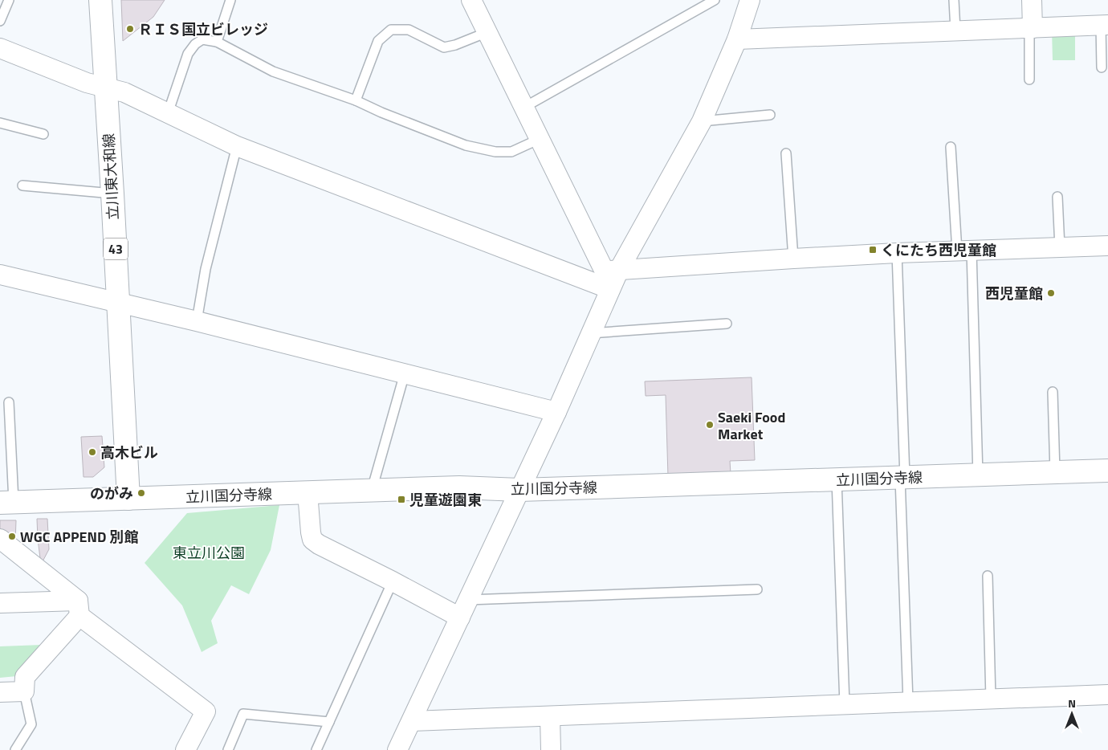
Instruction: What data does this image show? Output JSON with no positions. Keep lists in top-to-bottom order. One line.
{"streets":{"main road":["立川東大和線","43","立川国分寺線"]},"crossings":[["立川東大和線","立川国分寺線"]],"parks":["東立川公園"],"places":{"other":["ＲＩＳ国立ビレッジ","西児童館","Saeki Food Market","高木ビル","のがみ","WGC APPEND 別館"],"transit":["くにたち西児童館","児童遊園東"]},"north":"top"}
